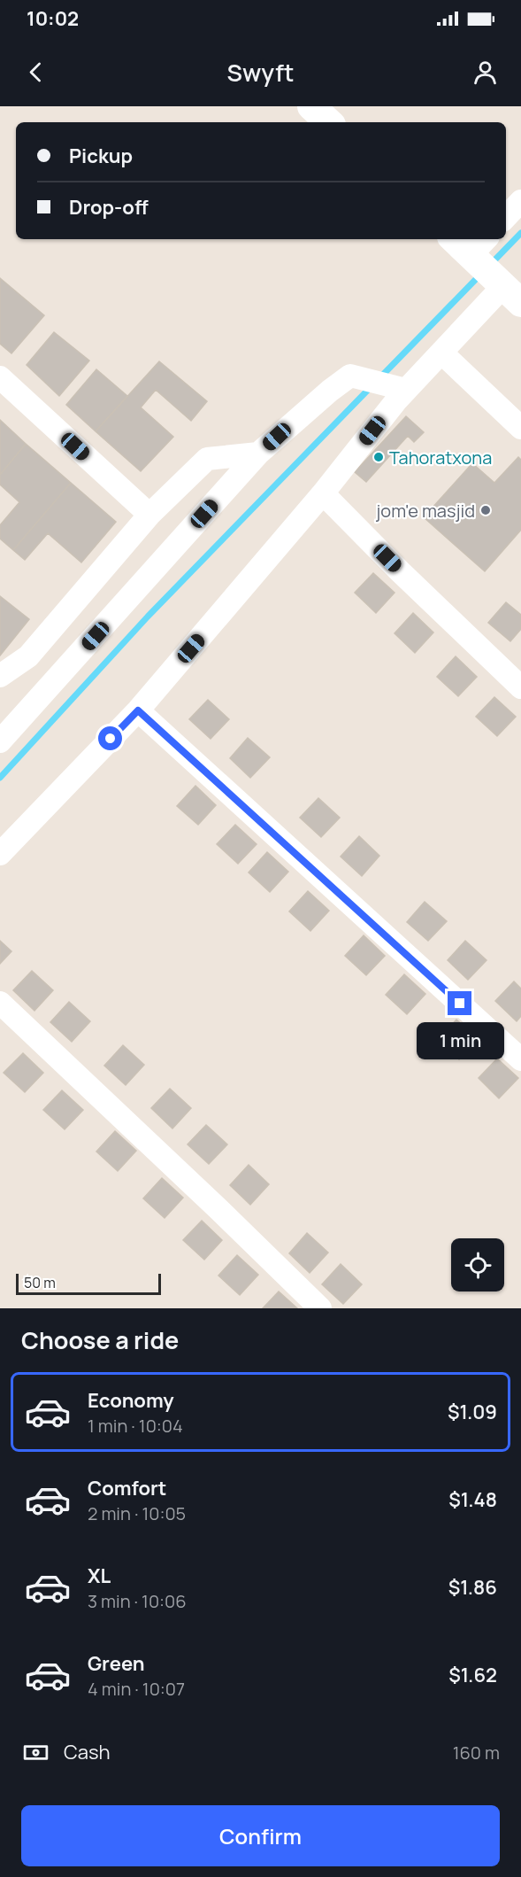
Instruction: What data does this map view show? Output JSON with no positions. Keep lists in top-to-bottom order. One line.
{"places":["Tahoratxona","jom'e masjid"],"scale_bar":"50 m","page":{"status":"10:02","header":"Swyft","banner":["Pickup","Drop-off"],"bubble":"1 min","scale":"50 m","heading":"Choose a ride","list":[{"name":"Economy","note":"1 min · 10:04","value":"$1.09"},{"name":"Comfort","note":"2 min · 10:05","value":"$1.48"},{"name":"XL","note":"3 min · 10:06","value":"$1.86"},{"name":"Green","note":"4 min · 10:07","value":"$1.62"}],"pay":["Cash","160 m"],"buttons":"Confirm"}}
